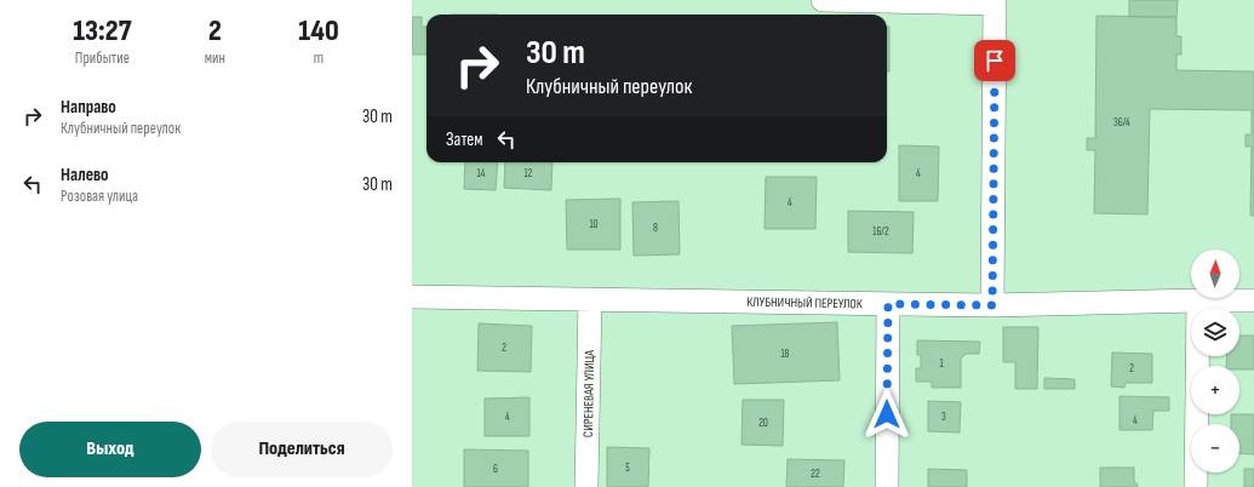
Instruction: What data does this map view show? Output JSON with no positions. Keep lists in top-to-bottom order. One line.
{"streets":{"street":["КЛУБНИЧНЫЙ ПЕРЕУЛОК","СИРЕНЕВАЯ УЛИЦА"]},"crossings":[["КЛУБНИЧНЫЙ ПЕРЕУЛОК","СИРЕНЕВАЯ УЛИЦА"]],"house_numbers":["36/4","14","12","4","4","10","8","16/2","2","18","1","2","4","3","4","20","5","6","22"],"north":"top","page":{"eta":["13:27","Прибытие","2","мин","140","m"],"turn":["30 m","Клубничный переулок"],"list":[{"name":"Направо","note":"Клубничный переулок","value":"30 m"},{"name":"Налево","note":"Розовая улица","value":"30 m"}],"then":"Затем","map_buttons":["+","−"],"buttons":["Выход","Поделиться"]}}
